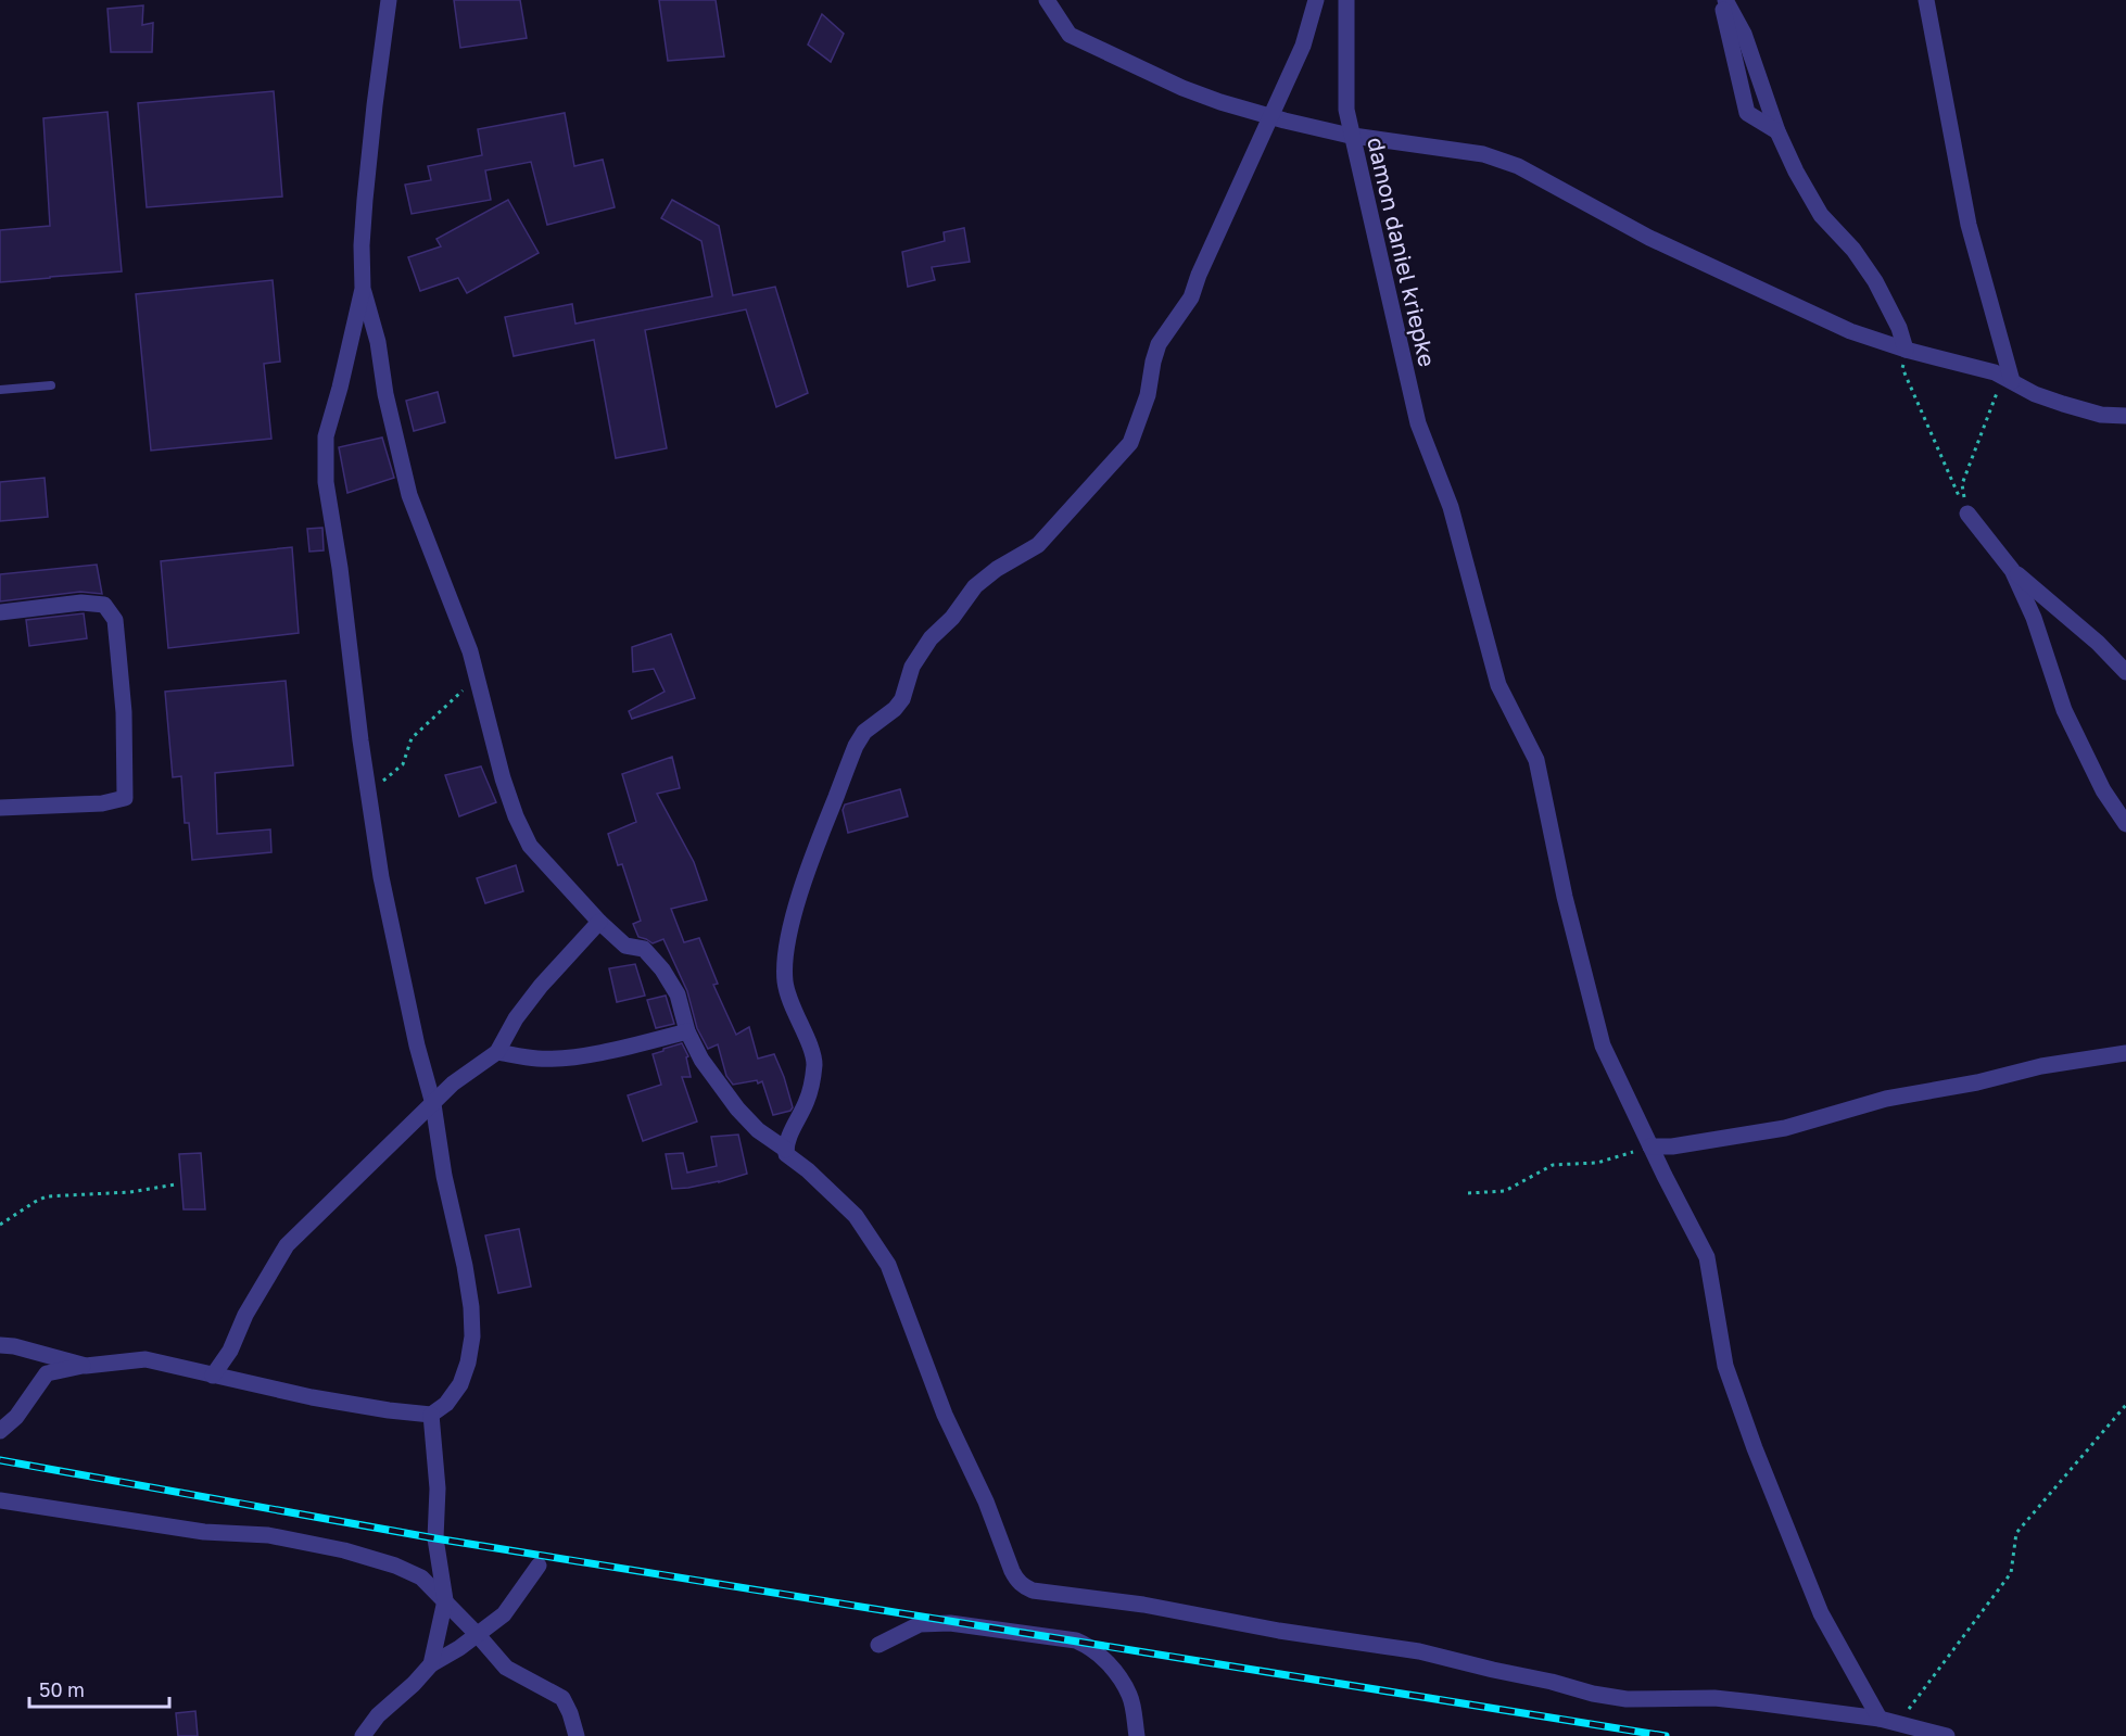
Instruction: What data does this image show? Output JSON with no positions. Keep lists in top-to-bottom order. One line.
{"streets":{"street":["damon daniel kriepke"]},"scale_bar":"50 m"}
